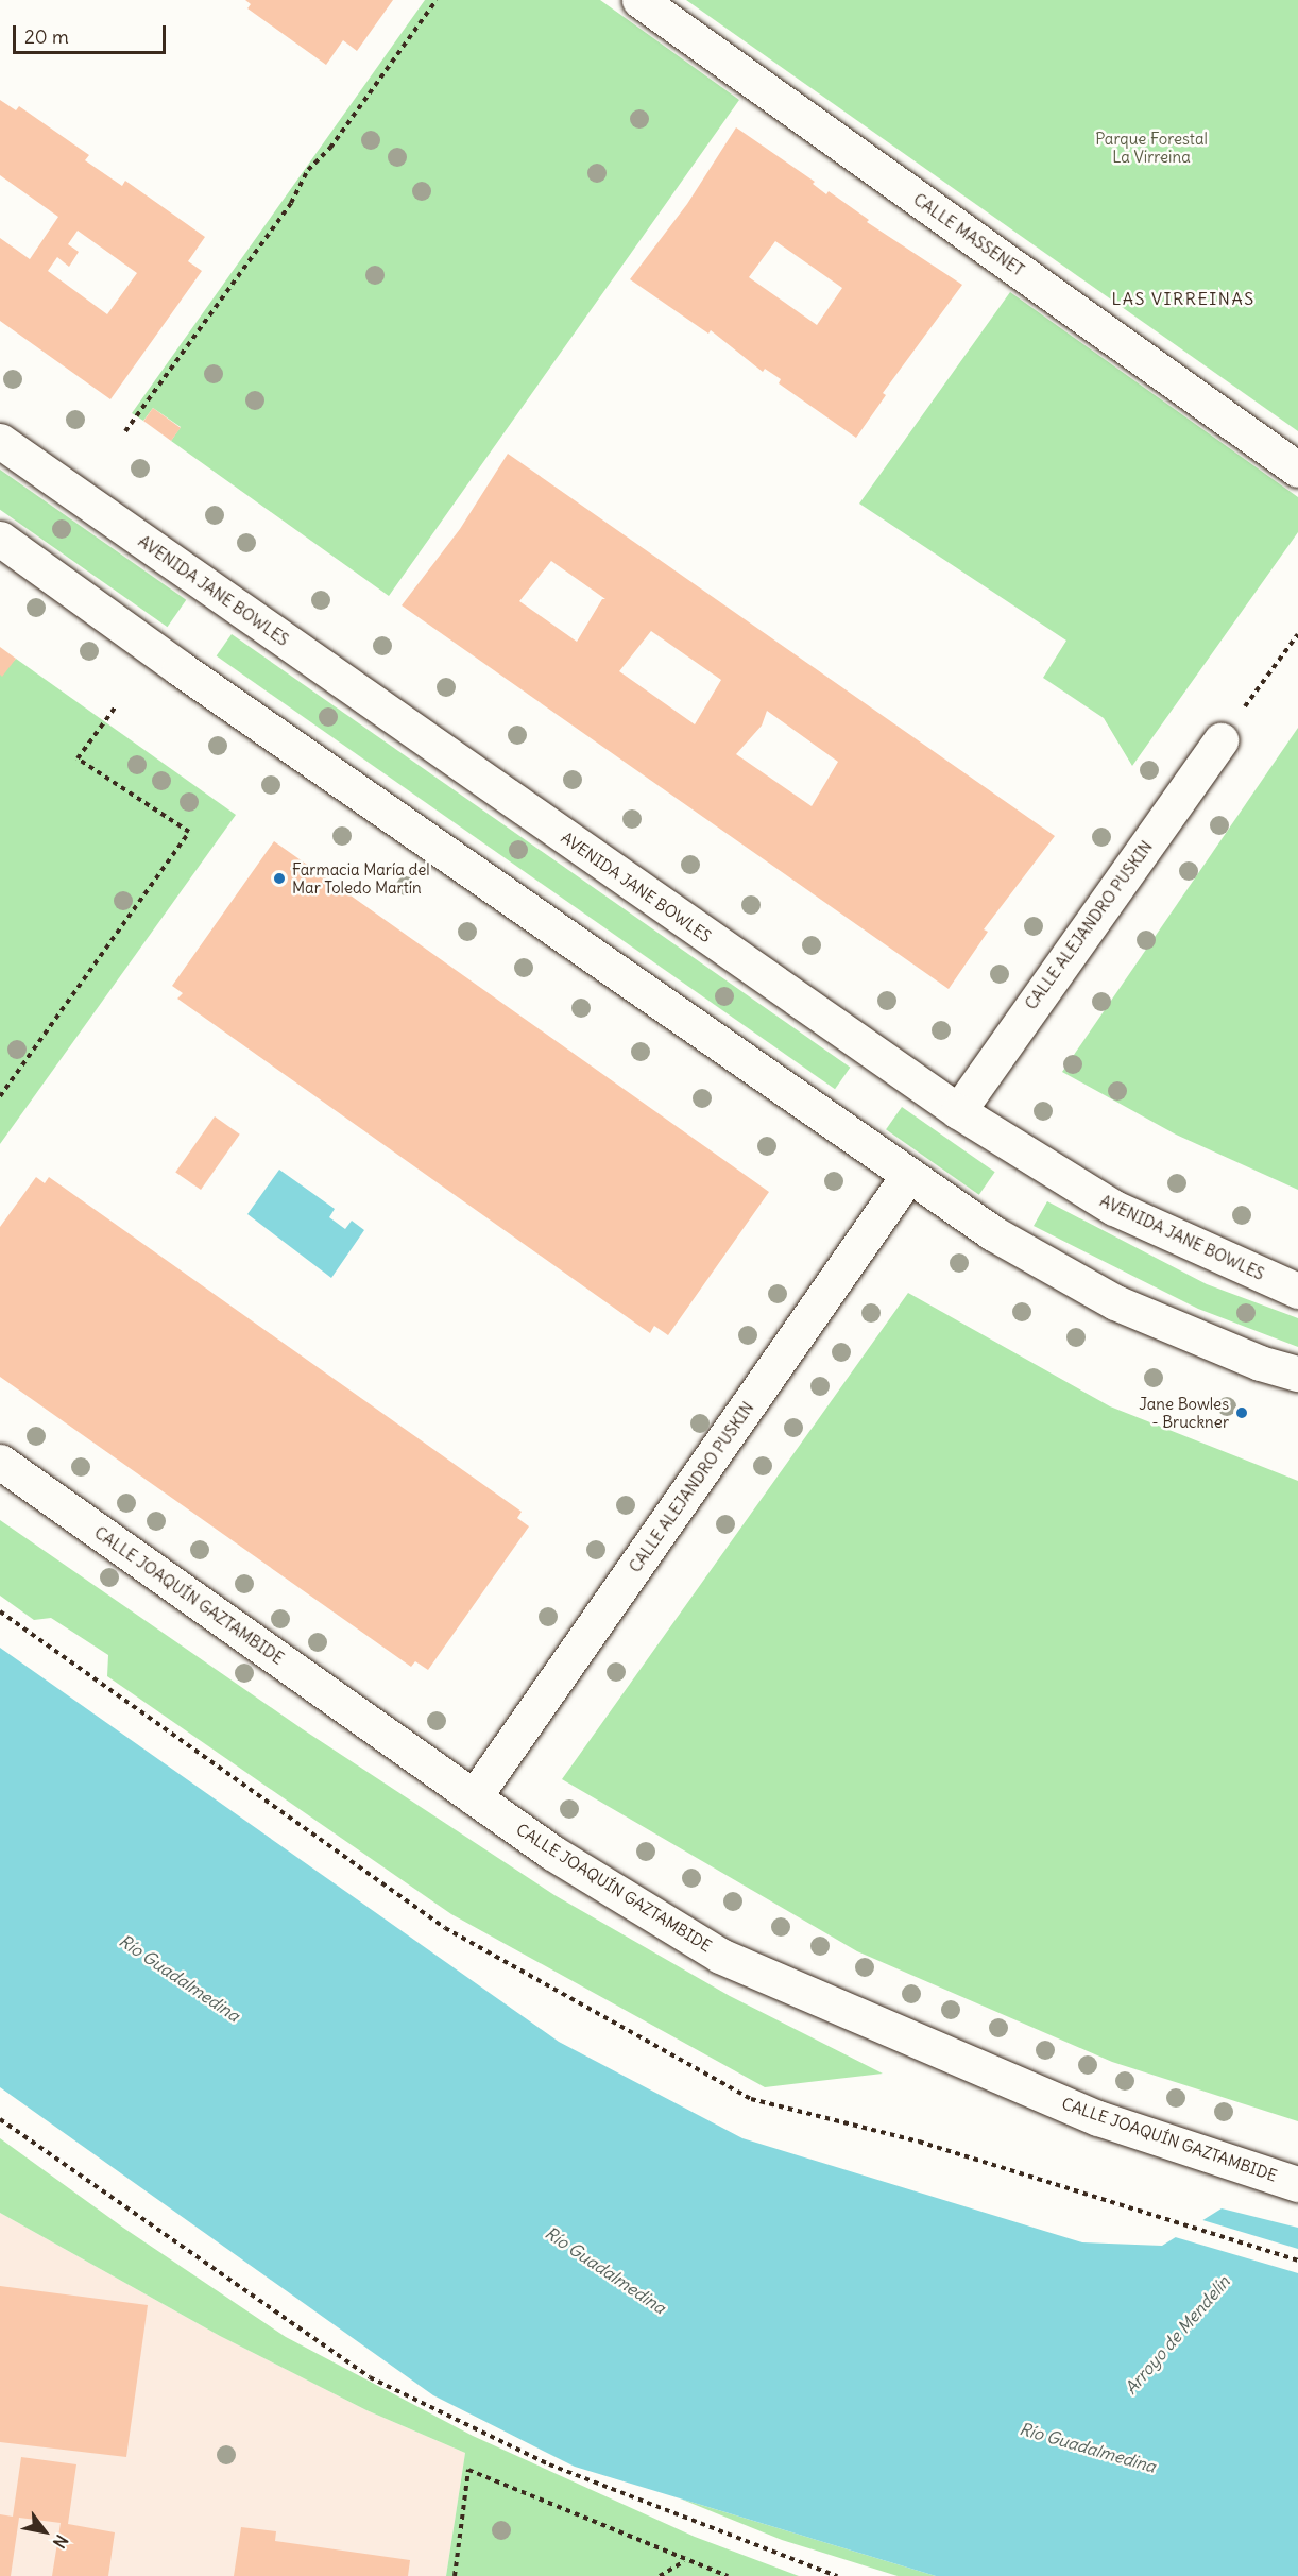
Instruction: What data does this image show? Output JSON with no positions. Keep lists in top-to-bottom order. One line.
{"streets":{"street":["CALLE MASSENET","AVENIDA JANE BOWLES","CALLE ALEJANDRO PUSKIN","CALLE JOAQUÍN GAZTAMBIDE"]},"crossings":[["AVENIDA JANE BOWLES","CALLE ALEJANDRO PUSKIN"],["CALLE ALEJANDRO PUSKIN","CALLE JOAQUÍN GAZTAMBIDE"]],"districts":["LAS VIRREINAS"],"water":["Río Guadalmedina","Arroyo de Mendelín"],"parks":["Parque Forestal La Virreina"],"places":["Farmacia María del Mar Toledo Martín","Jane Bowles - Bruckner"],"scale_bar":"20 m","north":"bottom right"}
